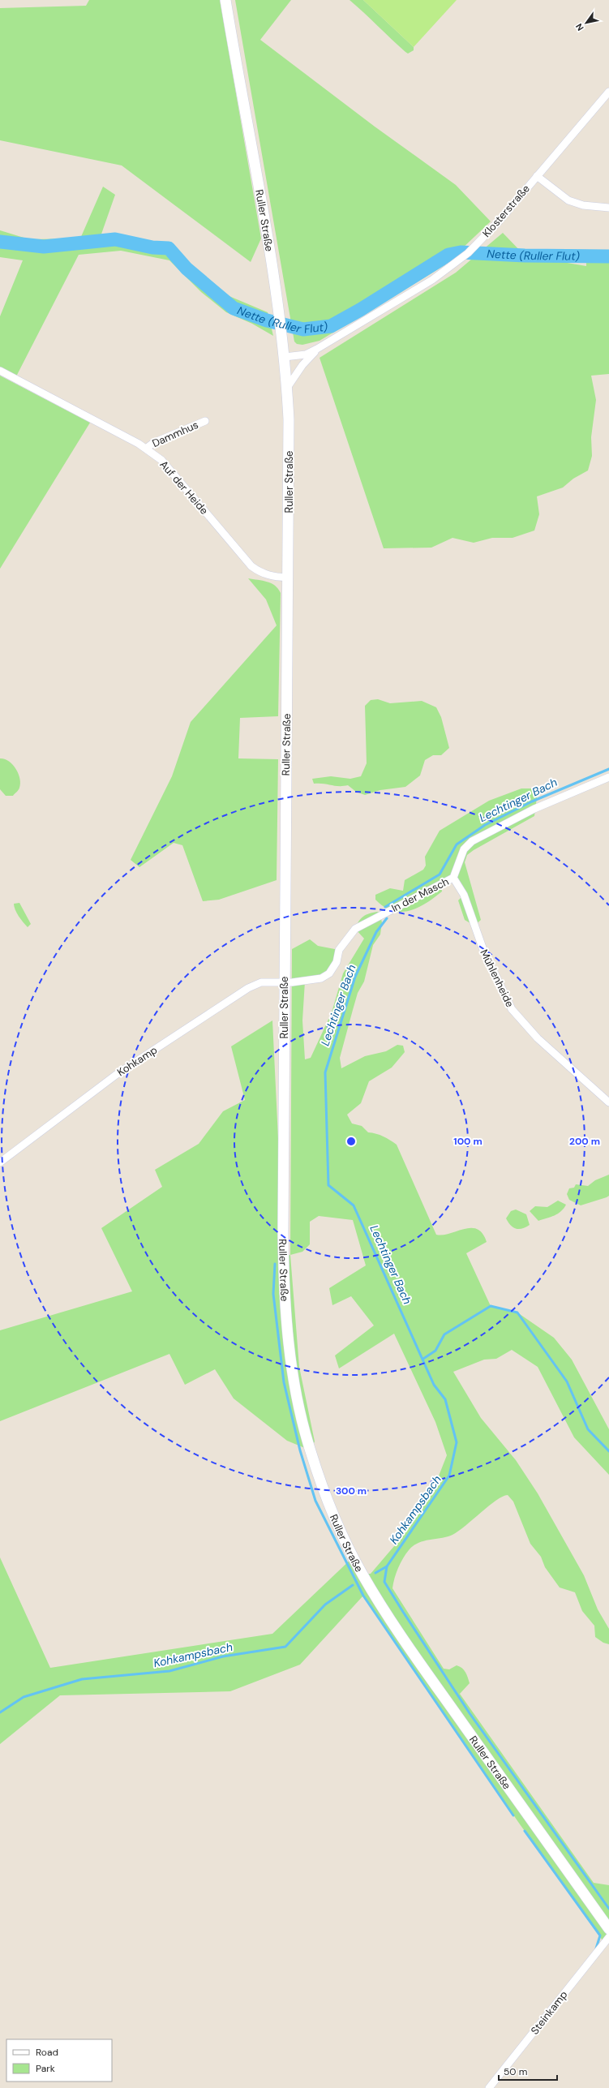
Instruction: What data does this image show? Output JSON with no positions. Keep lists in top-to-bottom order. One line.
{"streets":{"main road":["Ruller Straße"],"street":["Klosterstraße","Dammhus","Auf der Heide","In der Masch","Mühlenheide","Kohkamp","Steinkamp"]},"crossings":[["Klosterstraße","Ruller Straße"],["Ruller Straße","Auf der Heide"],["Ruller Straße","In der Masch"],["Ruller Straße","Kohkamp"],["Dammhus","Auf der Heide"],["In der Masch","Mühlenheide"],["In der Masch","Kohkamp"]],"water":["Nette (Ruller Flut)","Lechtinger Bach","Kohkampsbach"],"legend":["Road","Park"],"scale_bar":"50 m","north":"bottom left","rings":["100 m","200 m","300 m"]}
